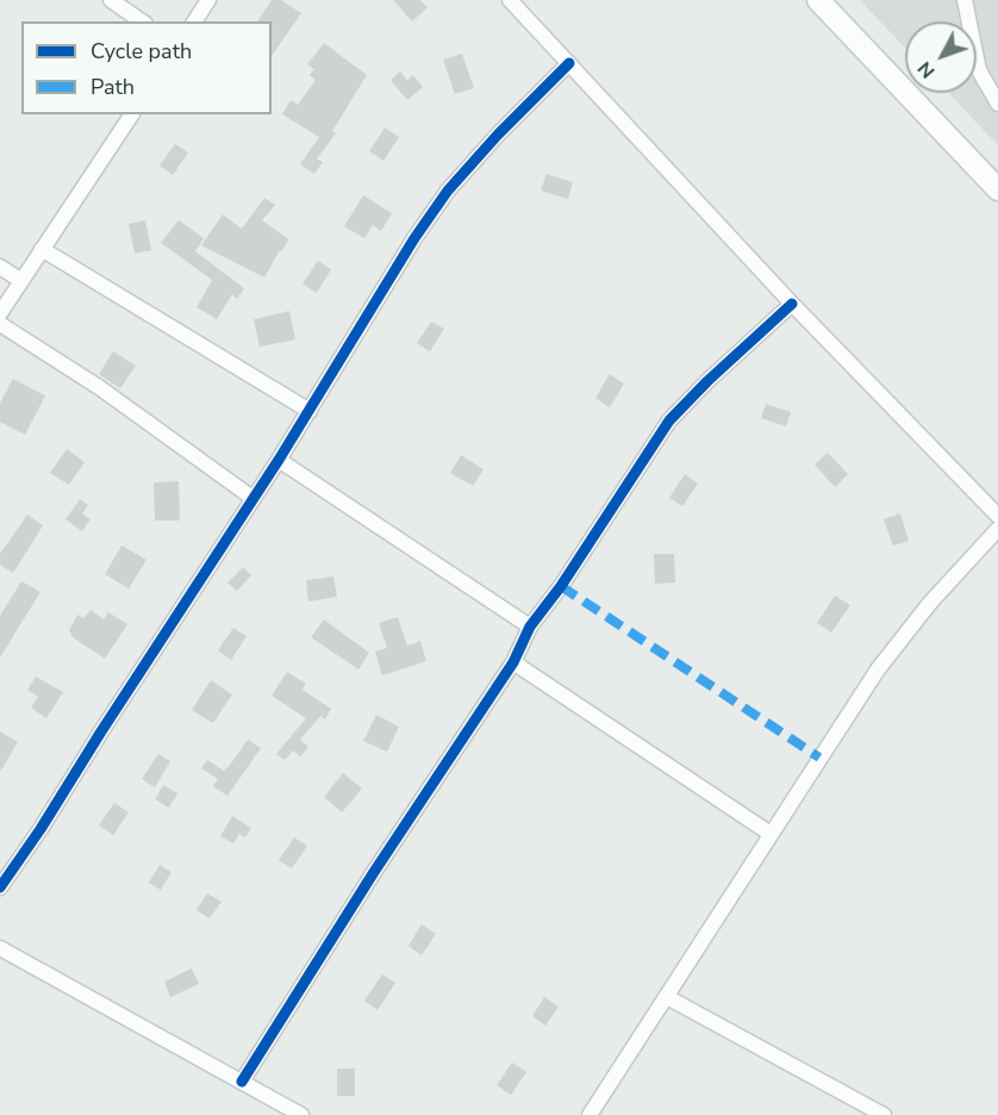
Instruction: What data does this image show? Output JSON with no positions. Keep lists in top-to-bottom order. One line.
{"legend":["Cycle path","Path"],"north":"bottom left"}
